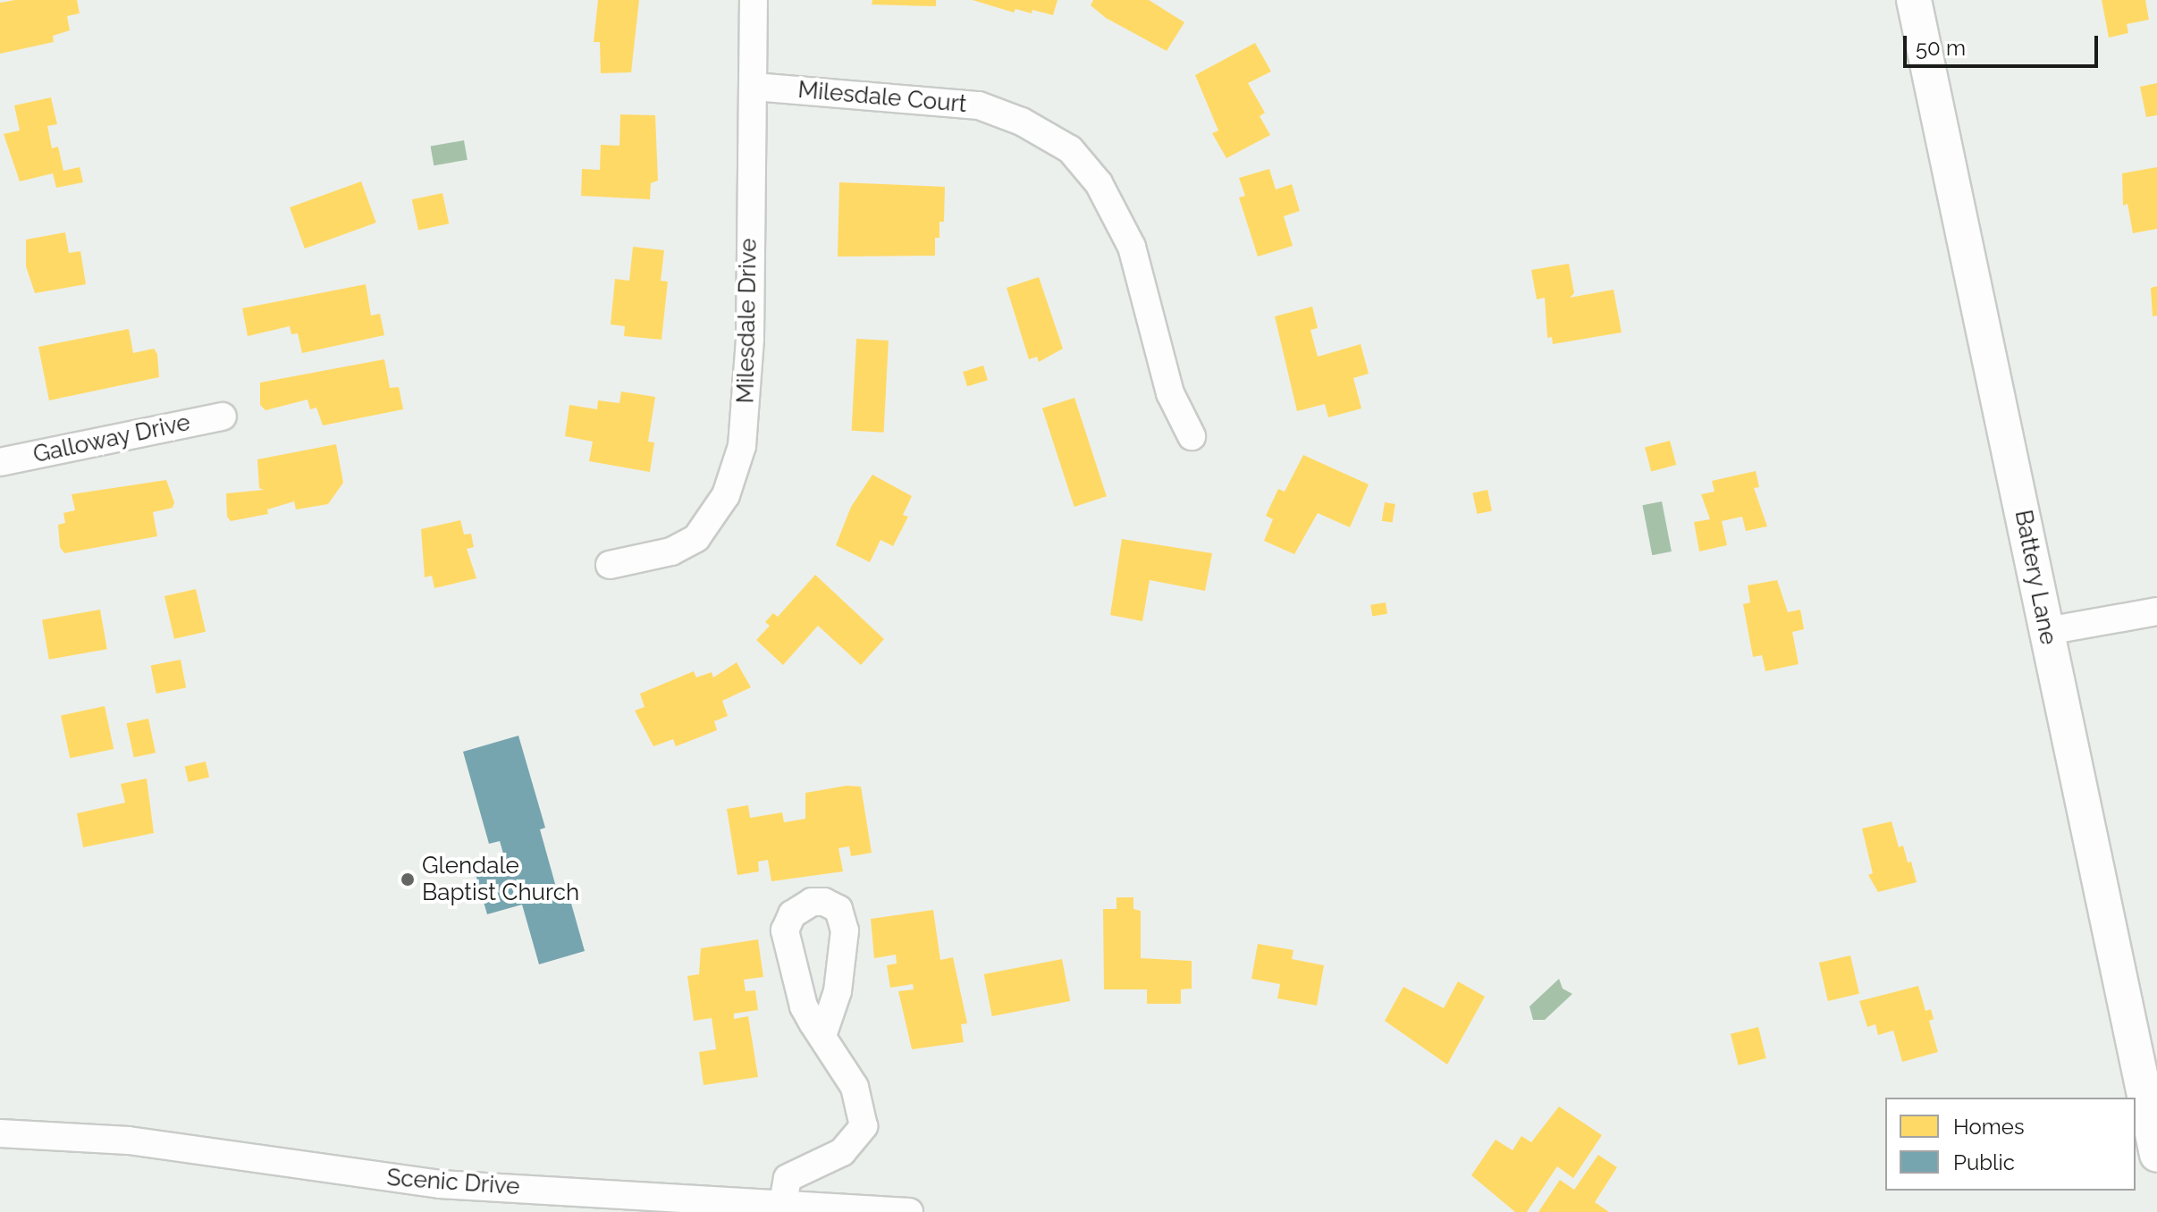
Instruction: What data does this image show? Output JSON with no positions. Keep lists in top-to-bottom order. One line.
{"streets":{"main road":["Battery Lane"],"street":["Milesdale Court","Milesdale Drive","Galloway Drive","Scenic Drive"]},"crossings":[["Milesdale Court","Milesdale Drive"]],"places":["Glendale Baptist Church"],"legend":["Homes","Public"],"scale_bar":"50 m"}
